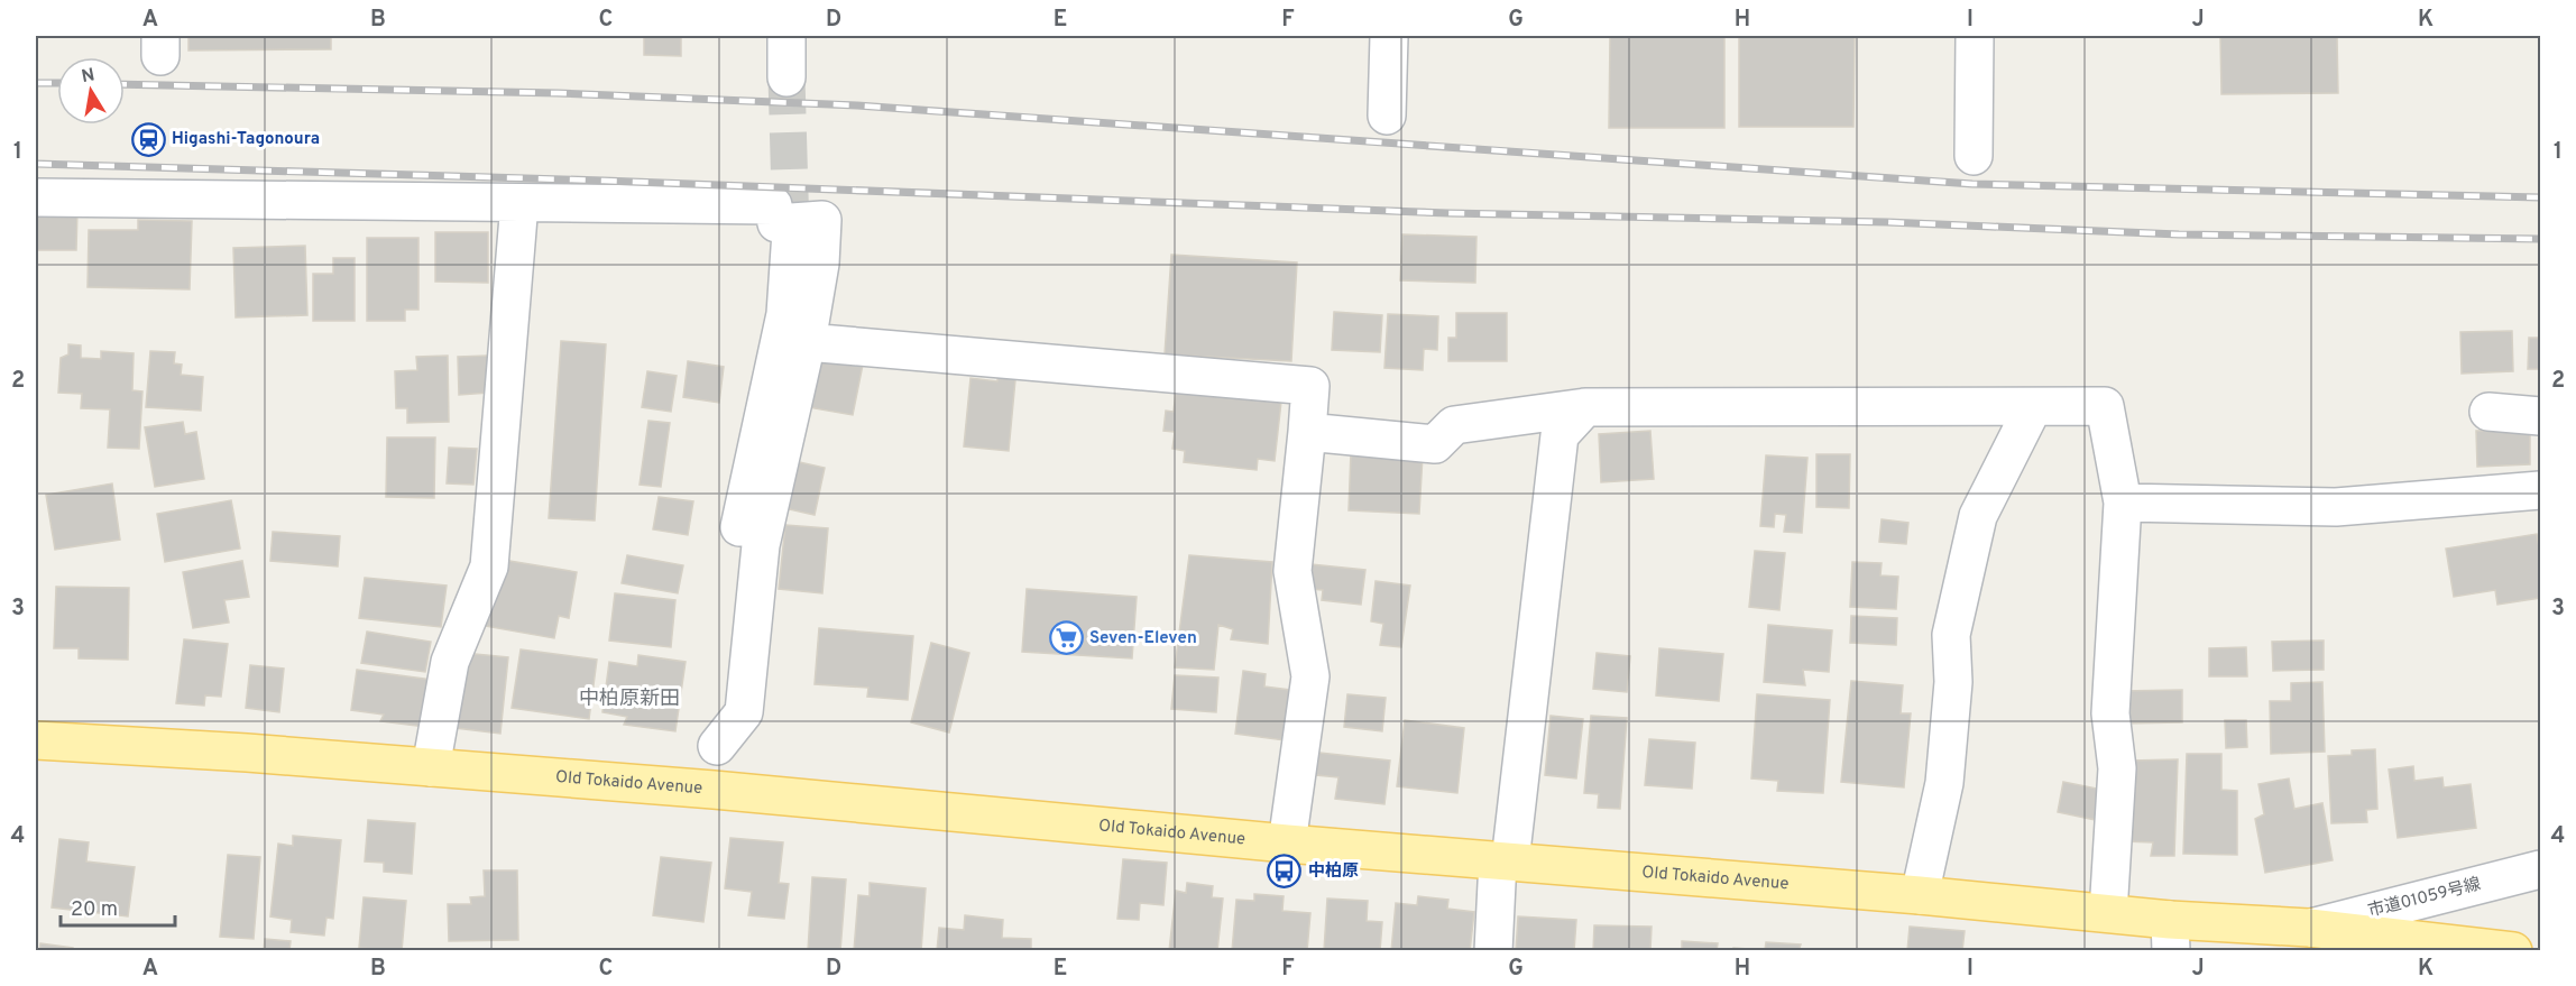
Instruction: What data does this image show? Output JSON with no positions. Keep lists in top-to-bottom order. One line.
{"streets":{"main road":["Old Tokaido Avenue"],"street":["市道01059号線"]},"crossings":[["Old Tokaido Avenue","市道01059号線"]],"districts":["中柏原新田"],"places":{"station":["Higashi-Tagonoura"],"supermarket":["Seven-Eleven"],"bus stop":["中柏原"]},"scale_bar":"20 m","north":"top","grid":{"columns":["A","B","C","D","E","F","G","H","I","J","K"],"rows":["1","2","3","4"]}}
